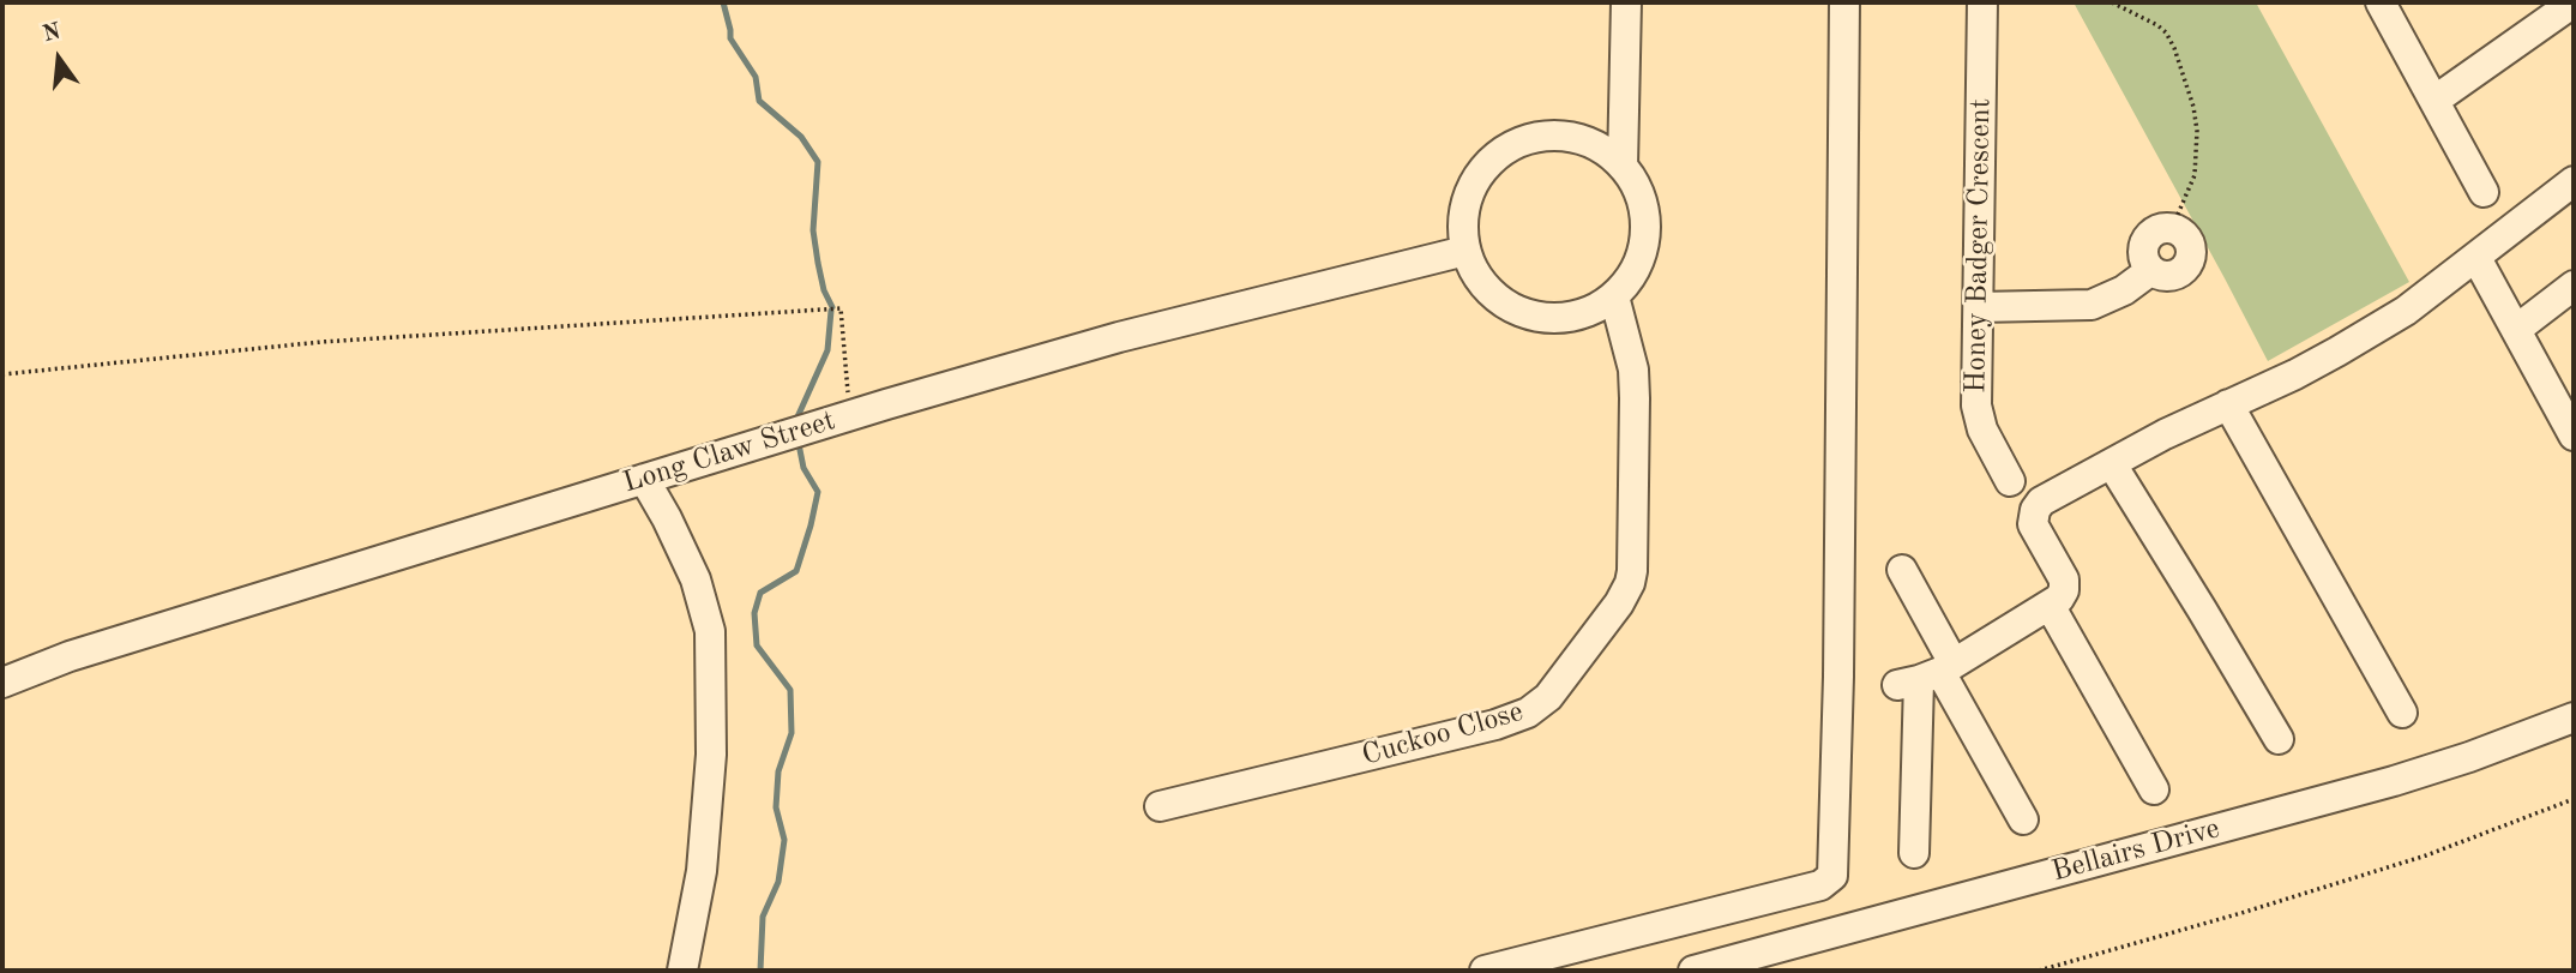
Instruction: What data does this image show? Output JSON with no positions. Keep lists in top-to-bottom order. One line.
{"streets":{"street":["Honey Badger Crescent","Long Claw Street","Cuckoo Close","Bellairs Drive"]},"crossings":[["Long Claw Street","Cuckoo Close"]],"north":"top"}
